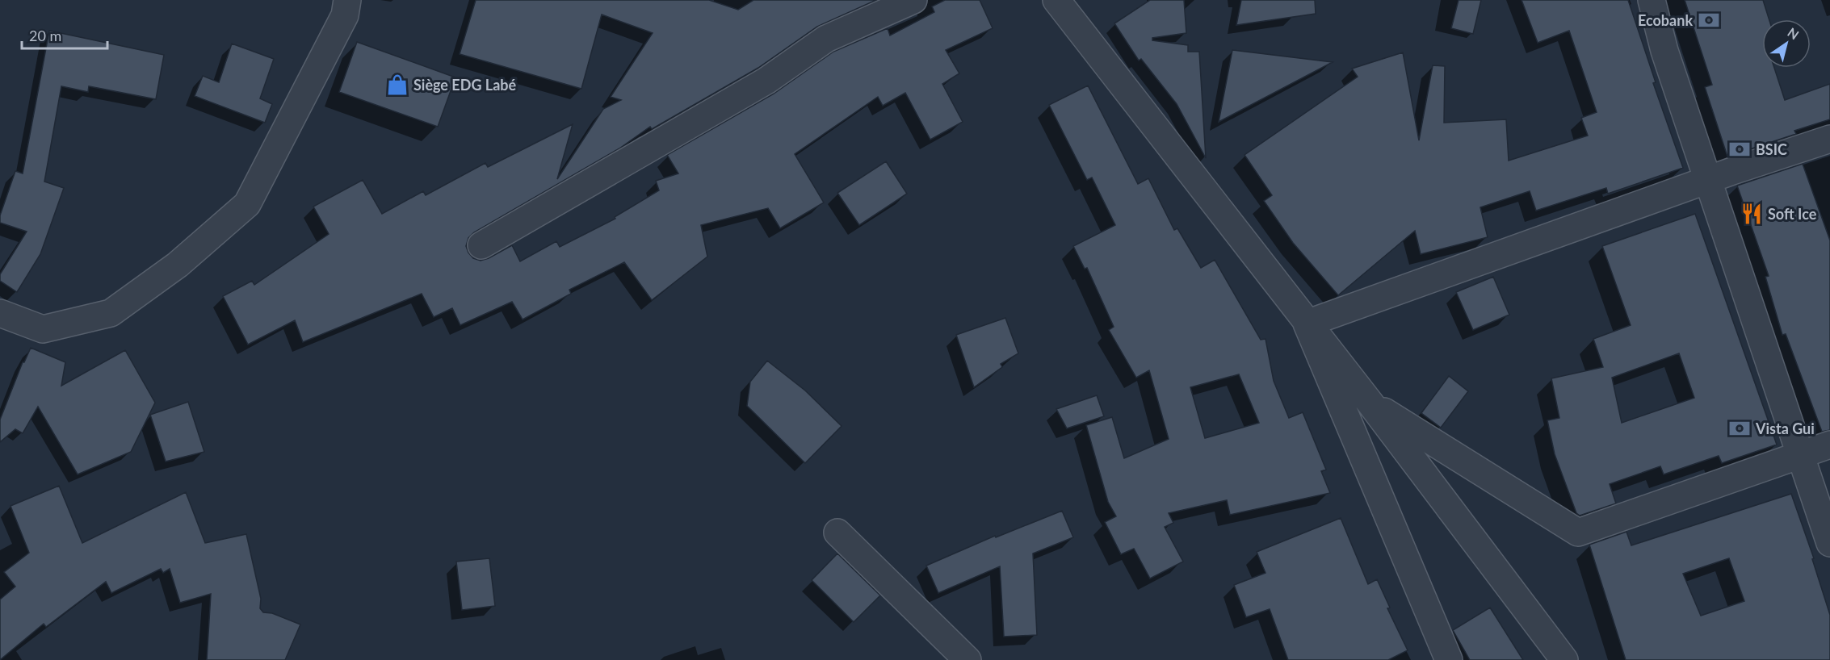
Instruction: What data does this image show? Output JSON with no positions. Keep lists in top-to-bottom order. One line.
{"places":{"bank":["Ecobank","BSIC","Vista Gui"],"shop":["Siège EDG Labé"],"restaurant":["Soft Ice"]},"scale_bar":"20 m","north":"top right"}
